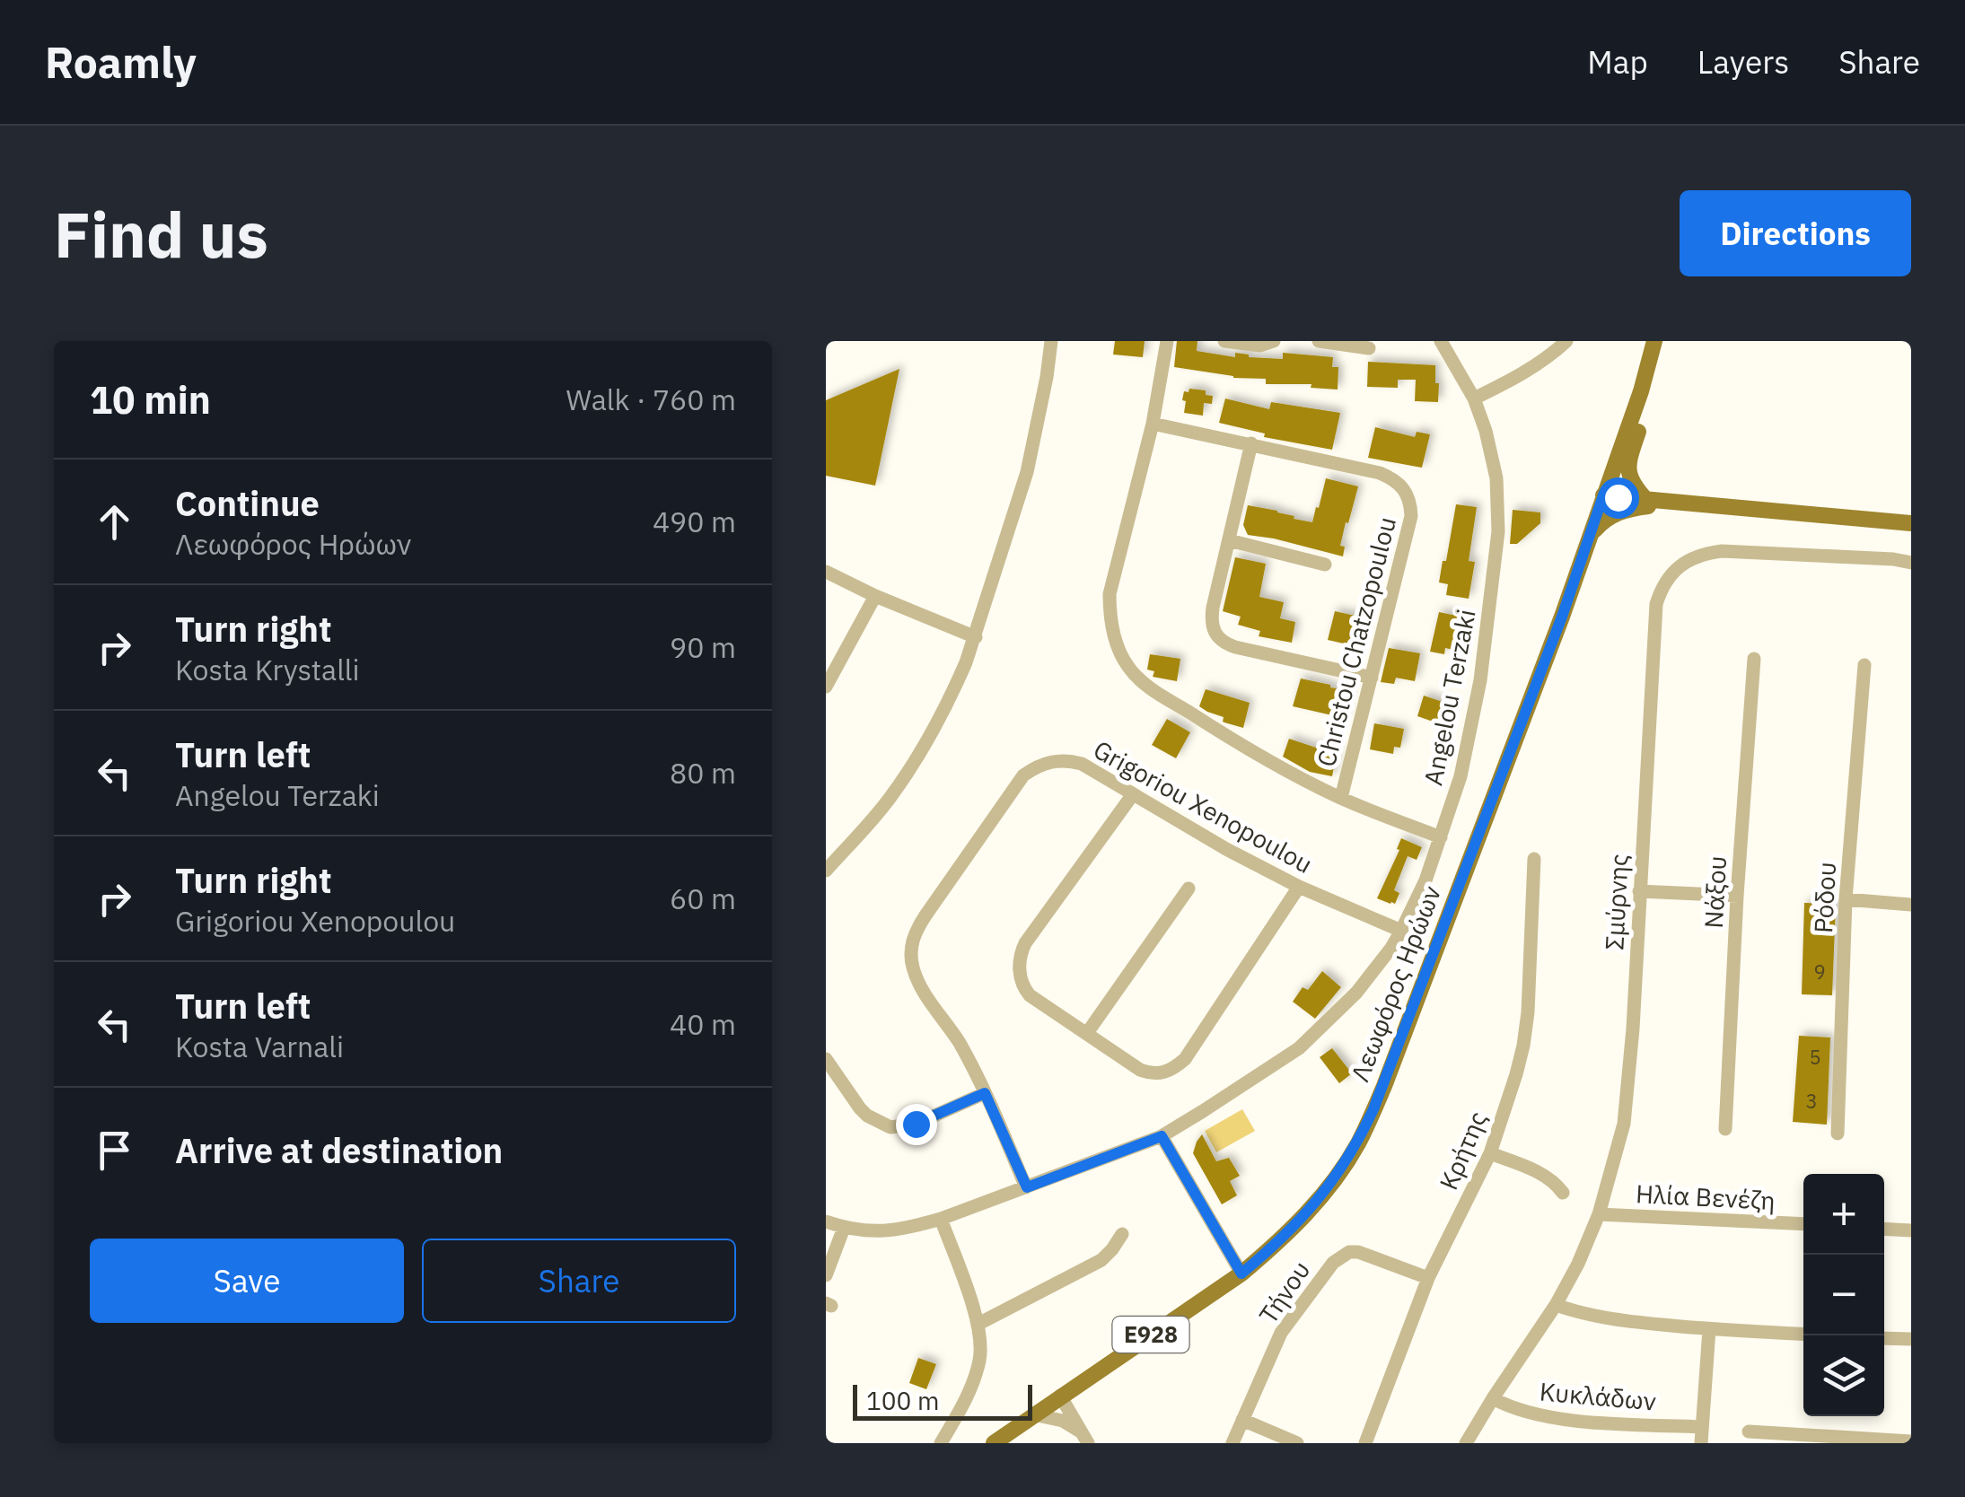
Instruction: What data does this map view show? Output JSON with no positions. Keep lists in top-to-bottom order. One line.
{"streets":{"main road":["Λεωφόρος Ηρώων","E928"],"street":["Christou Chatzopoulou","Angelou Terzaki","Grigoriou Xenopoulou","Νάξου","Ρόδου","Σμύρνης","Κρήτης","Ηλία Βενέζη","Τήνου","Κυκλάδων"]},"crossings":[["Angelou Terzaki","Grigoriou Xenopoulou"],["Σμύρνης","Ηλία Βενέζη"],["Σμύρνης","Κυκλάδων"],["Κρήτης","Τήνου"]],"house_numbers":["9","5","3"],"scale_bar":"100 m","page":{"header":"Roamly","nav":["Map","Layers","Share"],"buttons":["Directions",["Save","Share"]],"title":"Find us","heading":["10 min","Walk · 760 m"],"list":[["Continue","Λεωφόρος Ηρώων","490 m"],["Turn right","Kosta Krystalli","90 m"],["Turn left","Angelou Terzaki","80 m"],["Turn right","Grigoriou Xenopoulou","60 m"],["Turn left","Kosta Varnali","40 m"],"Arrive at destination"],"map_buttons":["+","−"],"scale":"100 m"}}
